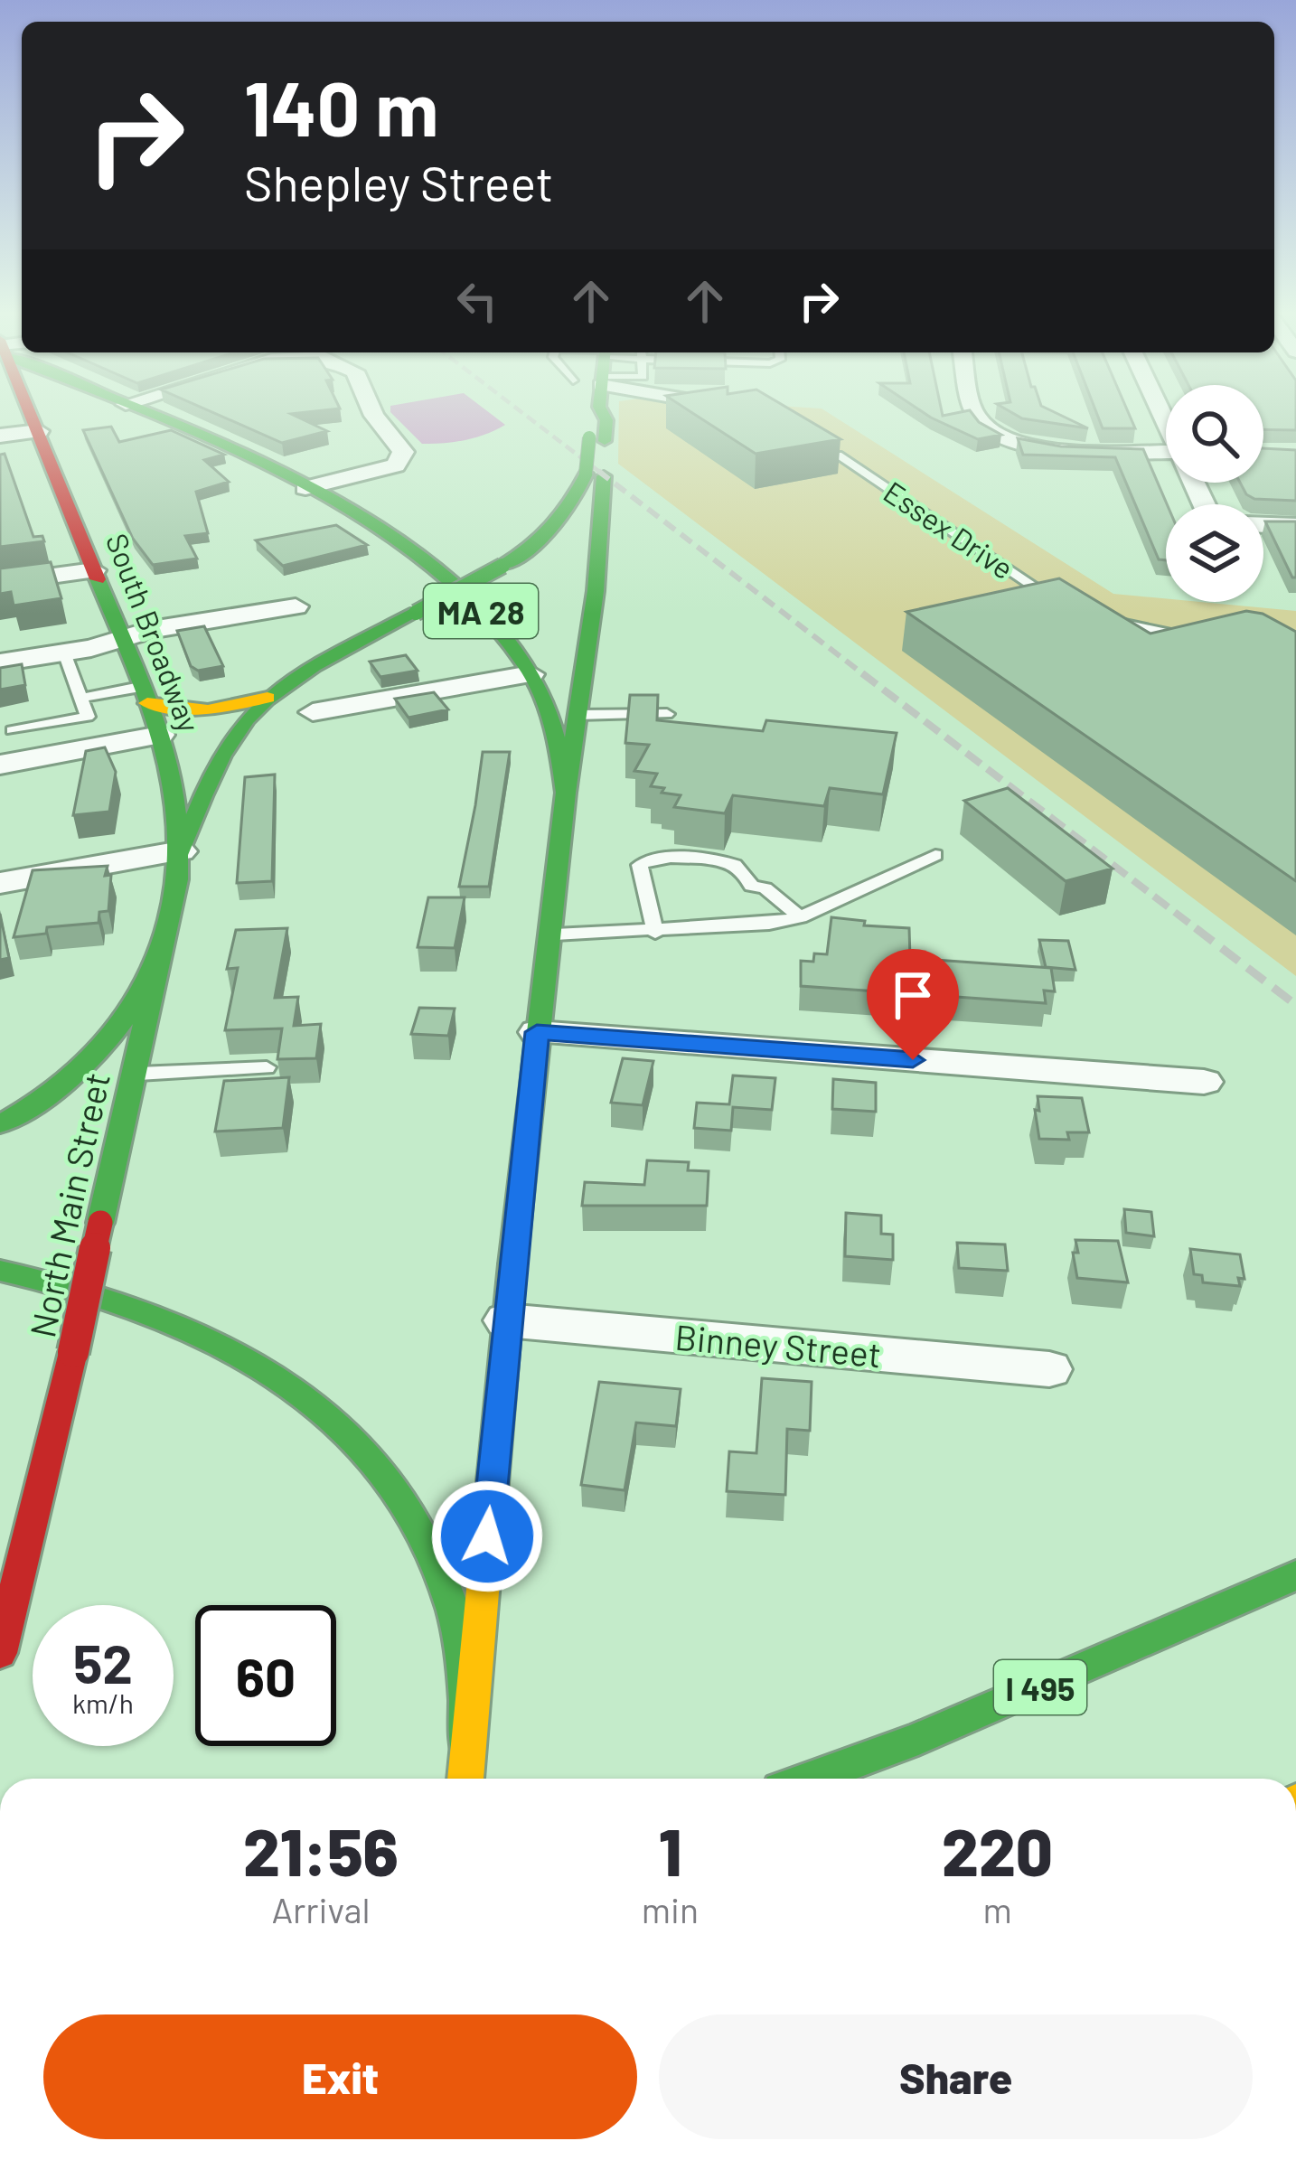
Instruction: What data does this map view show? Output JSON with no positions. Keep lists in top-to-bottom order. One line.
{"streets":{"main road":["MA 28","South Broadway","North Main Street","I 495"],"street":["Binney Street"],"lane":["Essex Drive"]},"crossings":[["MA 28","Binney Street"],["South Broadway","North Main Street"]],"page":{"turn":["140 m","Shepley Street"],"speed":"52 km/h","limit":"60","eta":["21:56","Arrival","1","min","220","m"],"buttons":["Exit","Share"]}}
